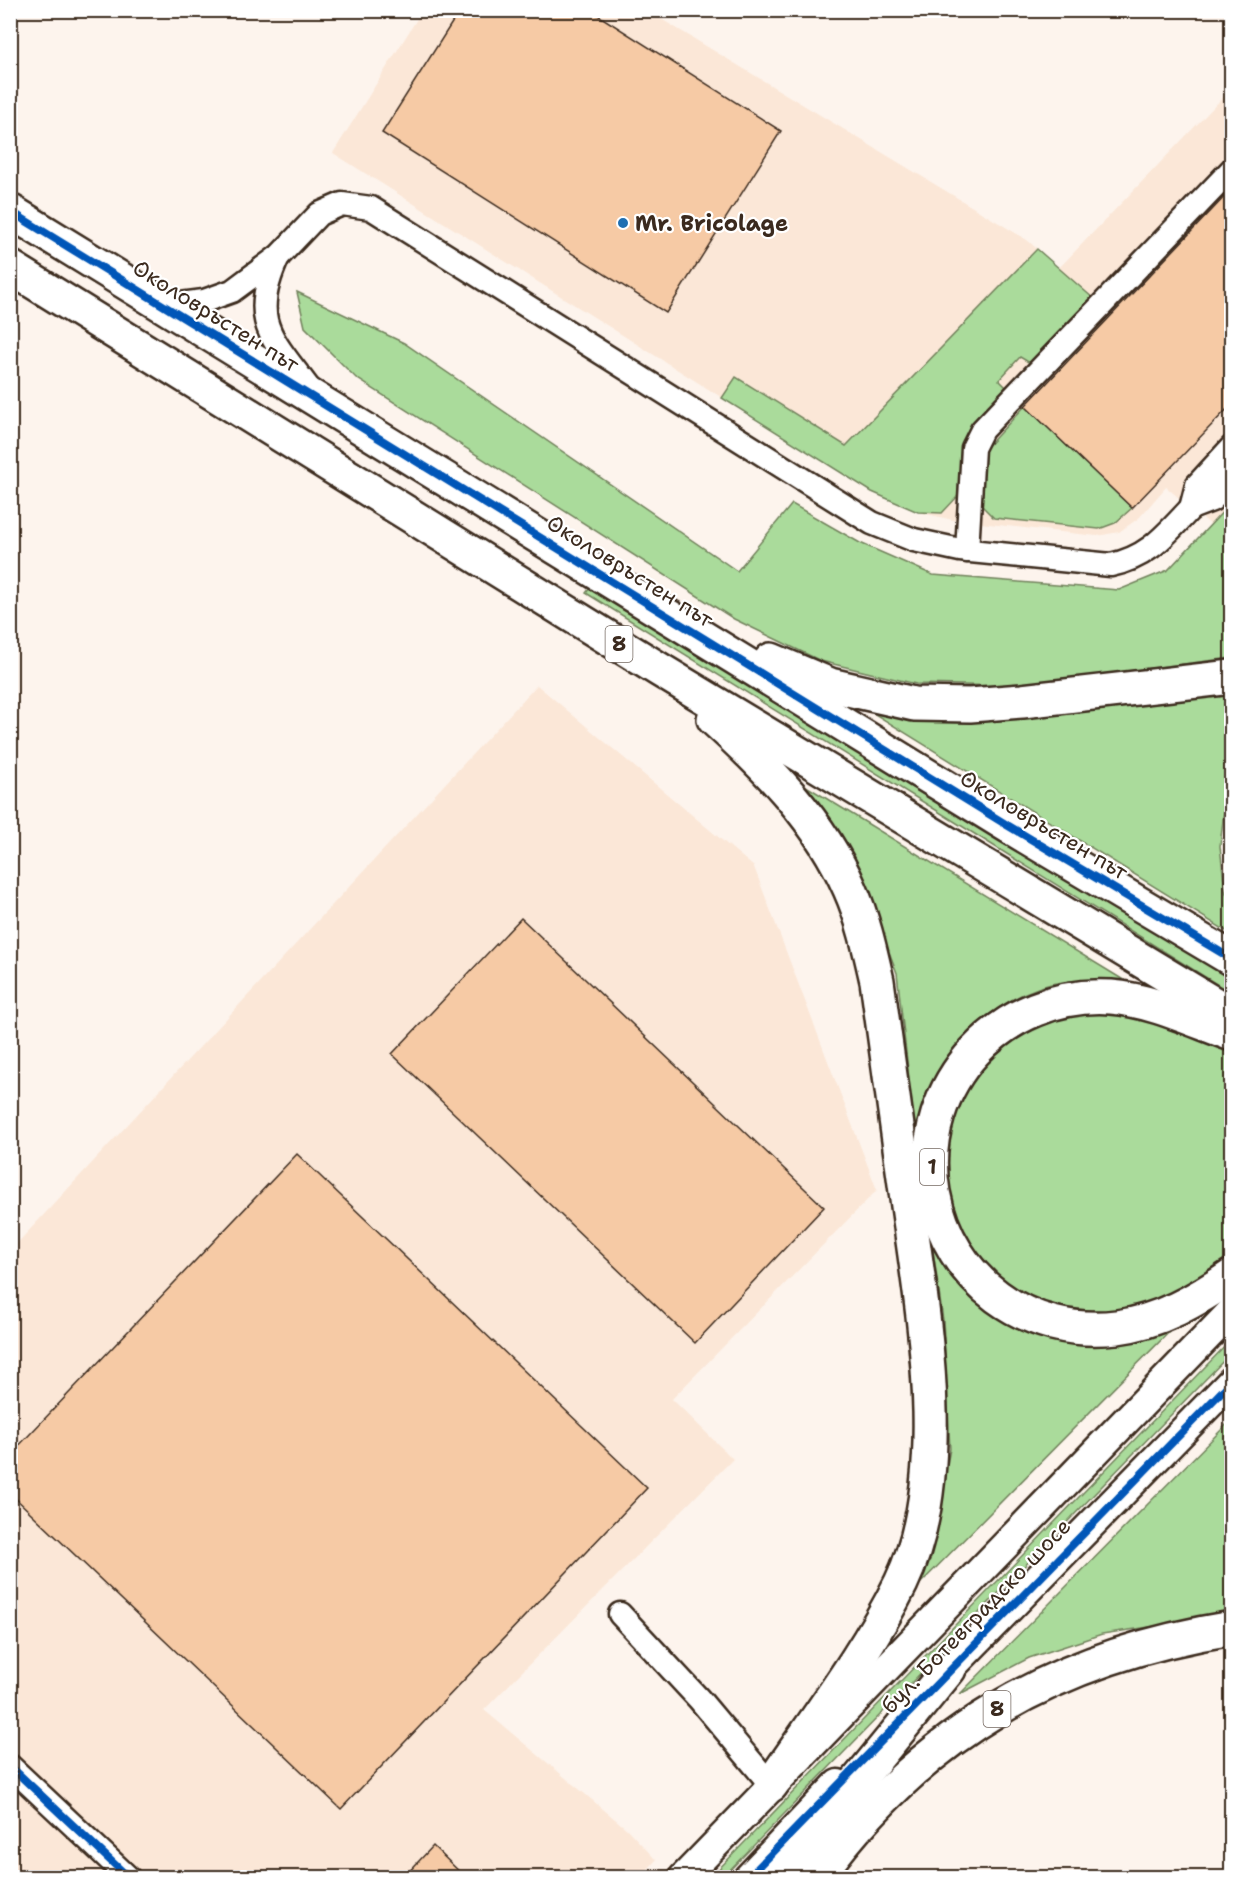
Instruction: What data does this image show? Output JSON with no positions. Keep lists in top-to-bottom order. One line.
{"streets":{"highway":["Околовръстен път","8","1"],"main road":["бул. Ботевградско шосе"]},"places":["Mr. Bricolage"]}
